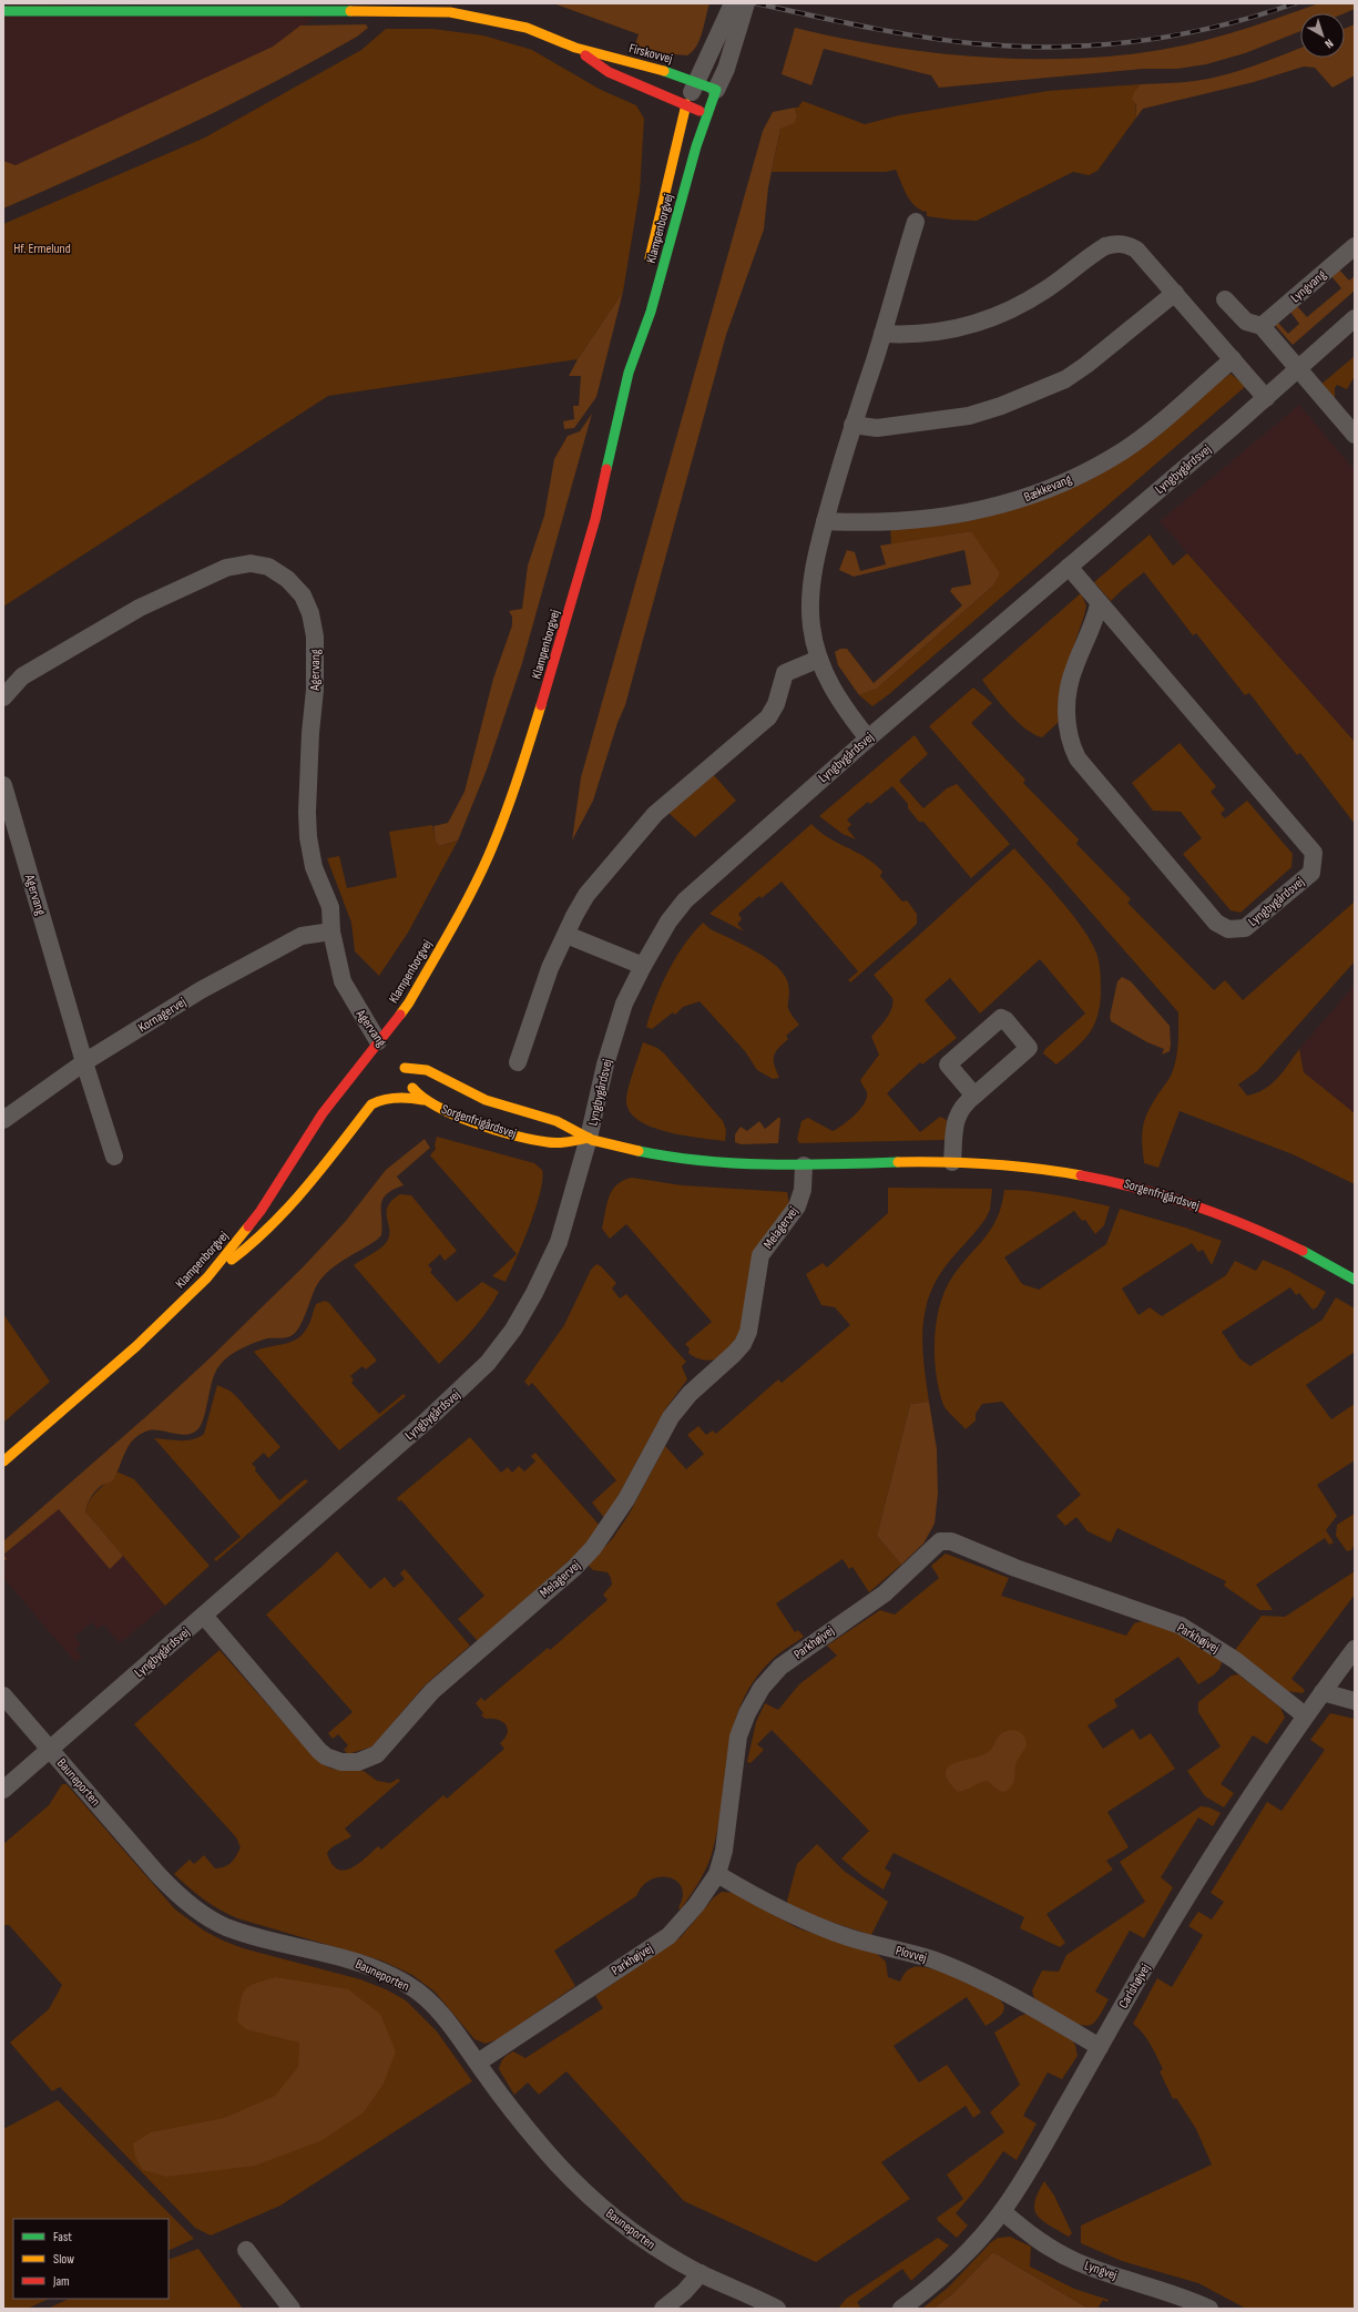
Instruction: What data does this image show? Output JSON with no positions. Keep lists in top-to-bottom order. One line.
{"streets":{"street":["Firskovvej","Klampenborgvej","Lyngvang","Lyngbygårdsvej","Bækkevang","Agervang","Kornagervej","Sorgenfrigårdsvej","Melagervej","Parkhøjvej","Bauneporten","Plovvej","Carlshøjvej","Lyngvej"]},"crossings":[["Firskovvej","Klampenborgvej"],["Klampenborgvej","Agervang"],["Lyngbygårdsvej","Sorgenfrigårdsvej"],["Lyngbygårdsvej","Melagervej"],["Lyngbygårdsvej","Bauneporten"],["Agervang","Kornagervej"],["Sorgenfrigårdsvej","Melagervej"],["Parkhøjvej","Bauneporten"],["Parkhøjvej","Plovvej"],["Parkhøjvej","Carlshøjvej"],["Plovvej","Carlshøjvej"],["Carlshøjvej","Lyngvej"]],"parks":["Hf. Ermelund"],"legend":["Fast","Slow","Jam"],"north":"bottom right"}
